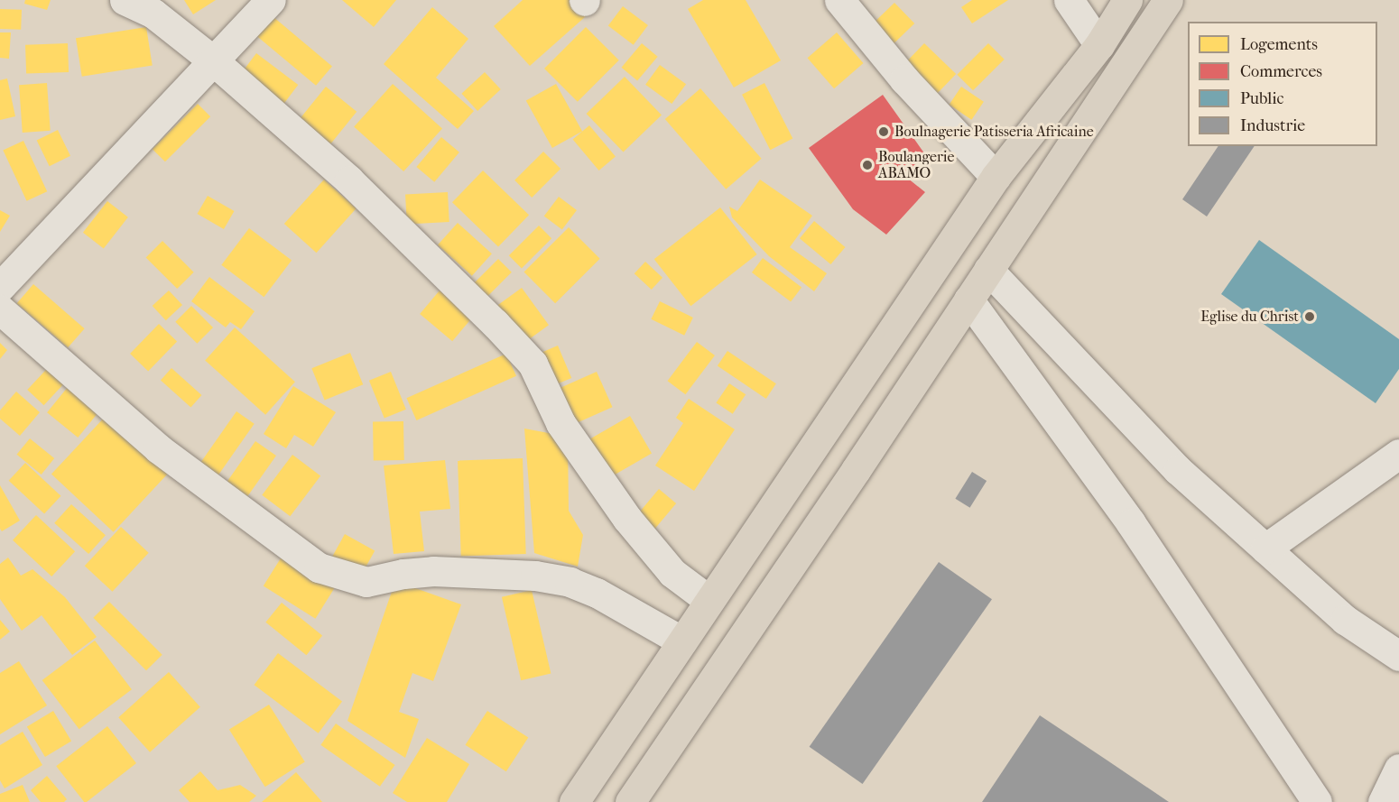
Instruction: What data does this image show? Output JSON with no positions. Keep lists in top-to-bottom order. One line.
{"places":["Boulnagerie Patisseria Africaine","Boulangerie ABAMO","Eglise du Christ"],"legend":["Logements","Commerces","Public","Industrie"]}
